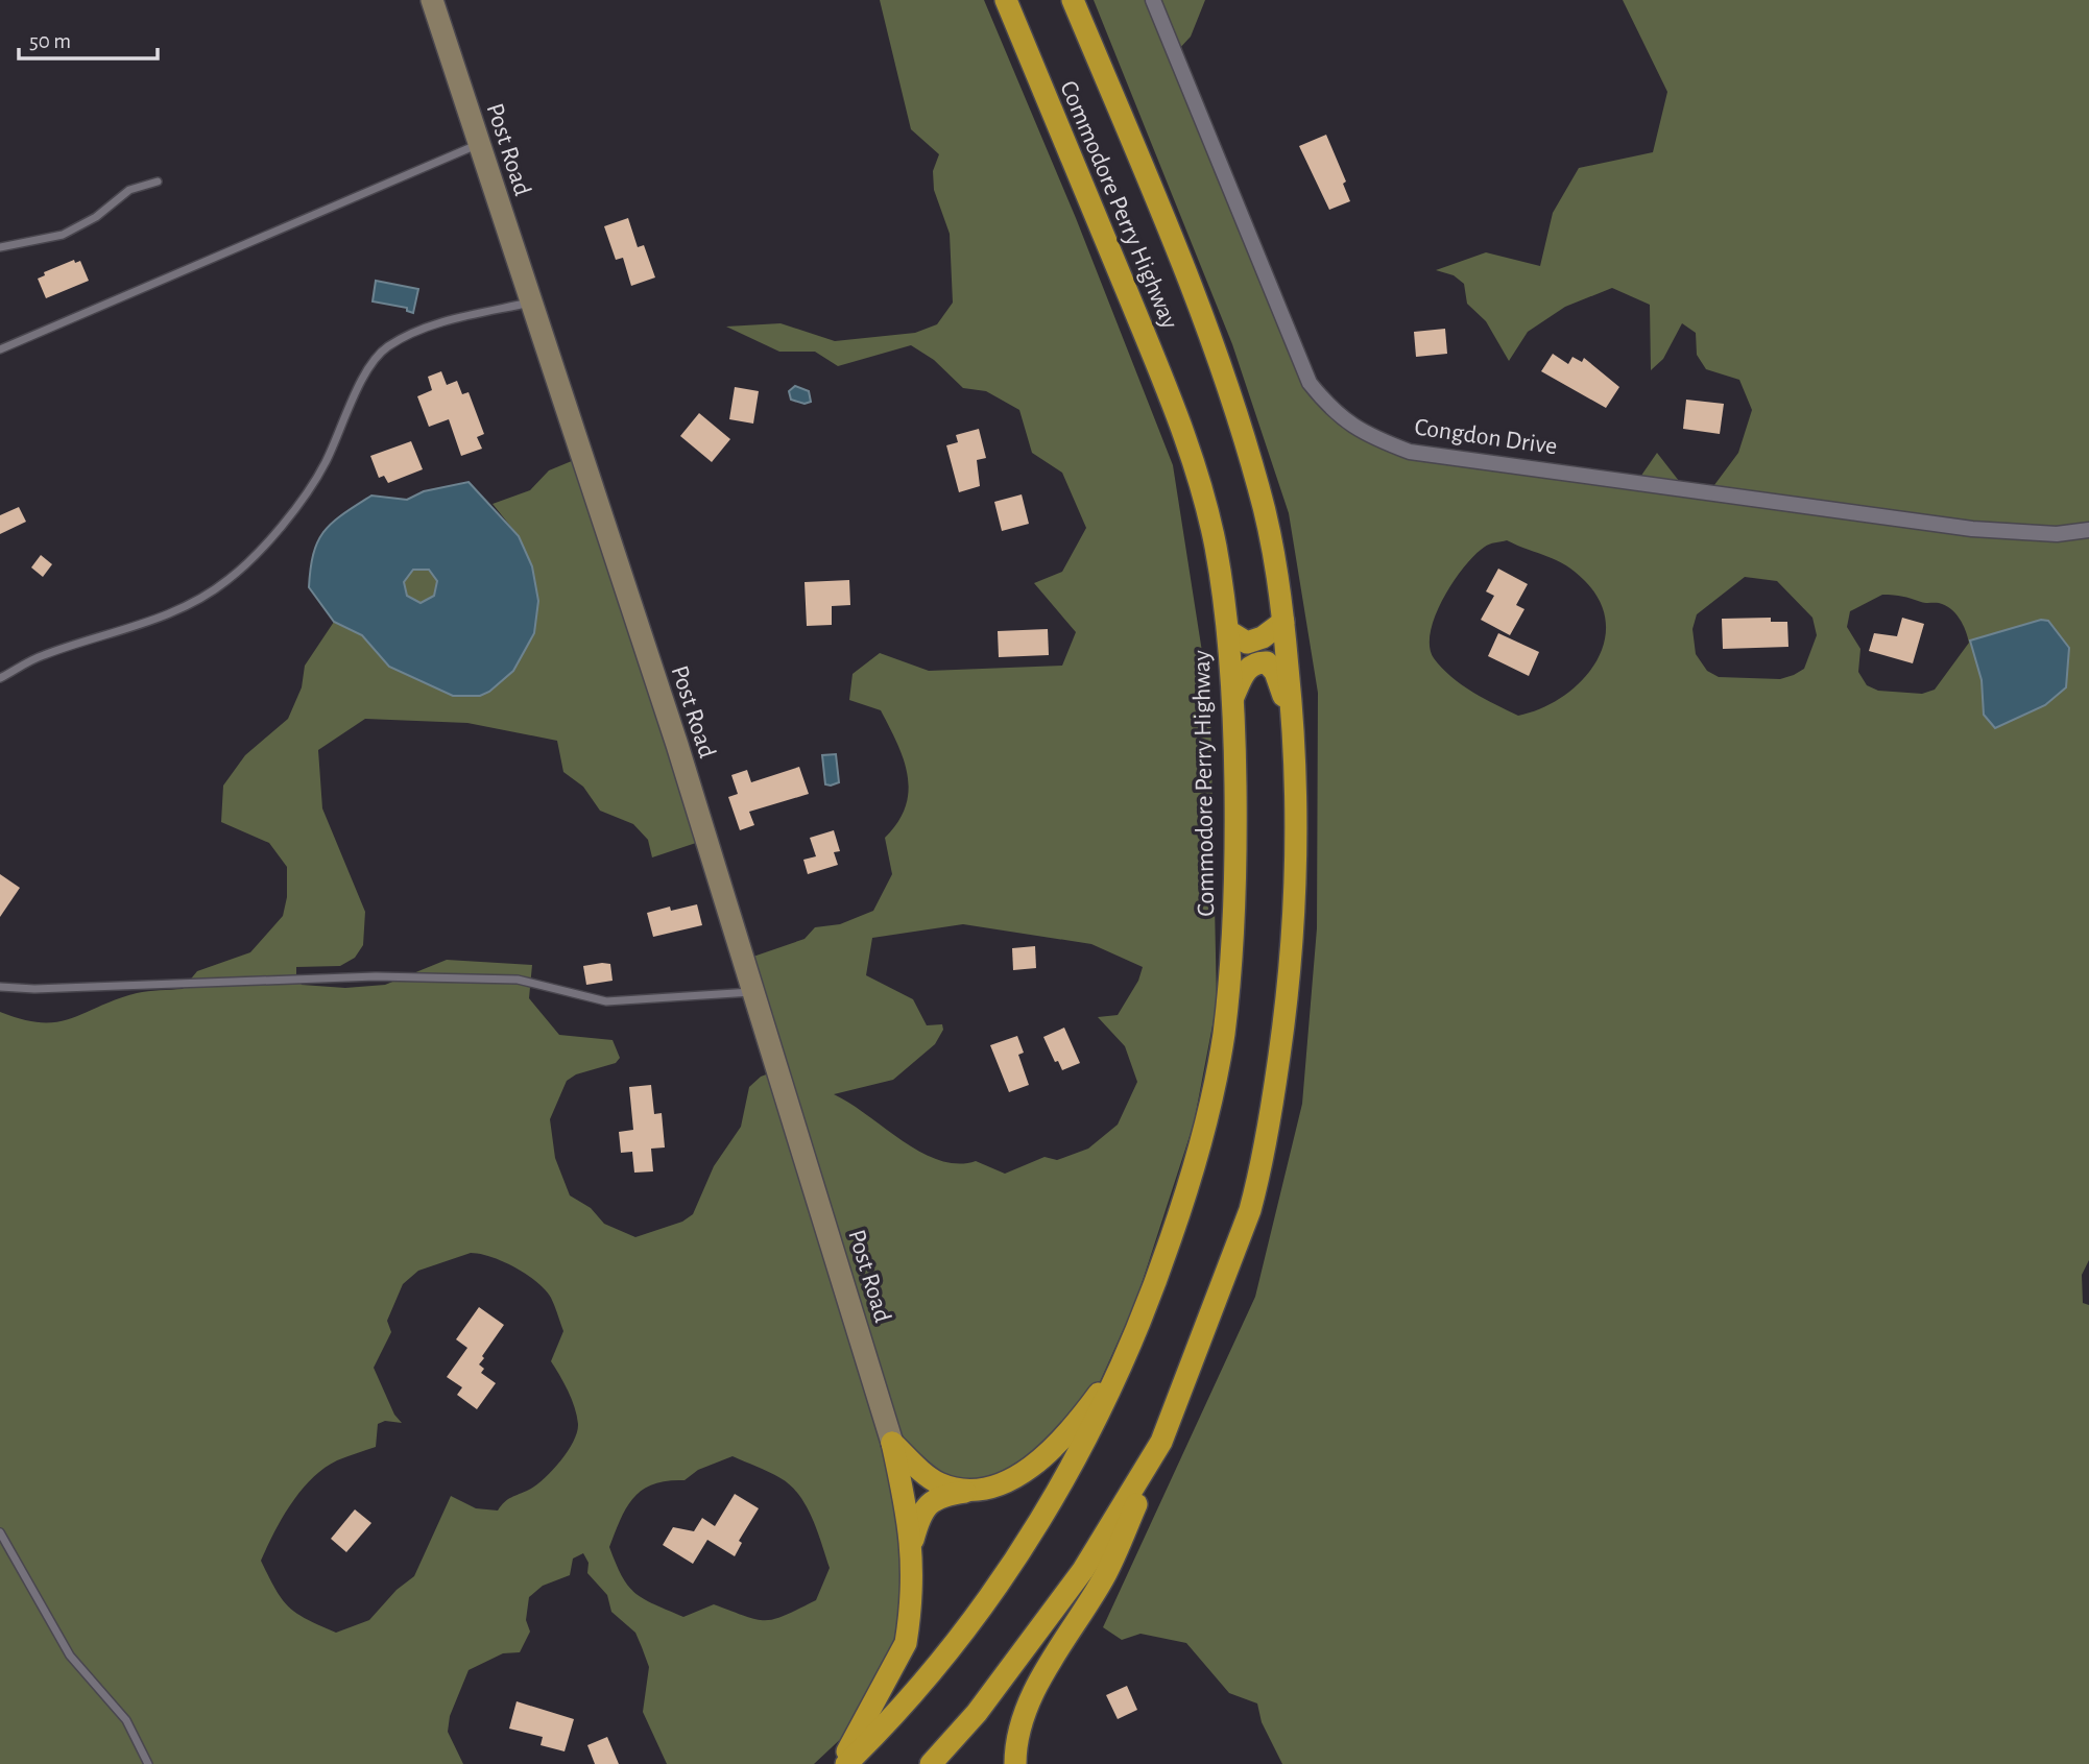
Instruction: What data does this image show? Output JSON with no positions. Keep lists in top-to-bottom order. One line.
{"streets":{"highway":["Commodore Perry Highway"],"street":["Post Road","Congdon Drive"]},"scale_bar":"50 m"}
